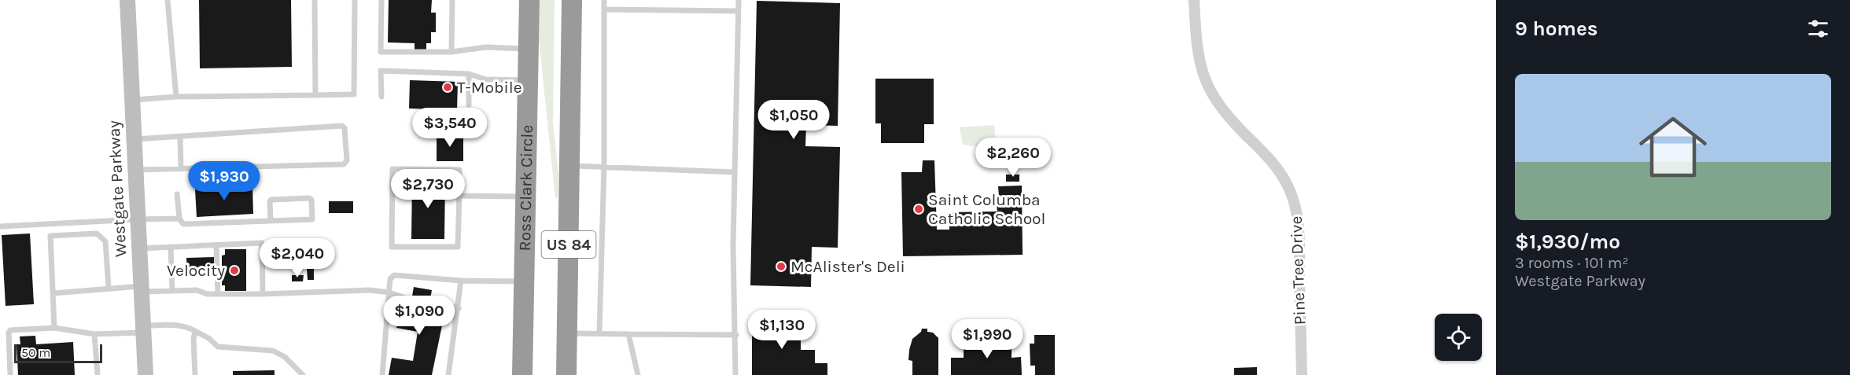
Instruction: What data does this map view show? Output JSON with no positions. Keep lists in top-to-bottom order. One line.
{"streets":{"highway":["Ross Clark Circle","US 84"],"main road":["Westgate Parkway"],"street":["Pine Tree Drive"]},"places":["T-Mobile","Saint Columba Catholic School","McAlister's Deli","Velocity"],"scale_bar":"50 m","page":{"heading":"9 homes","list":[{"name":"$1,930/mo","note":"3 rooms · 101 m² · Westgate Parkway"}],"price":["$1,050","$3,540","$2,260","$1,930","$2,730","$2,040","$1,090","$1,130","$1,990"],"scale":"50 m"}}
